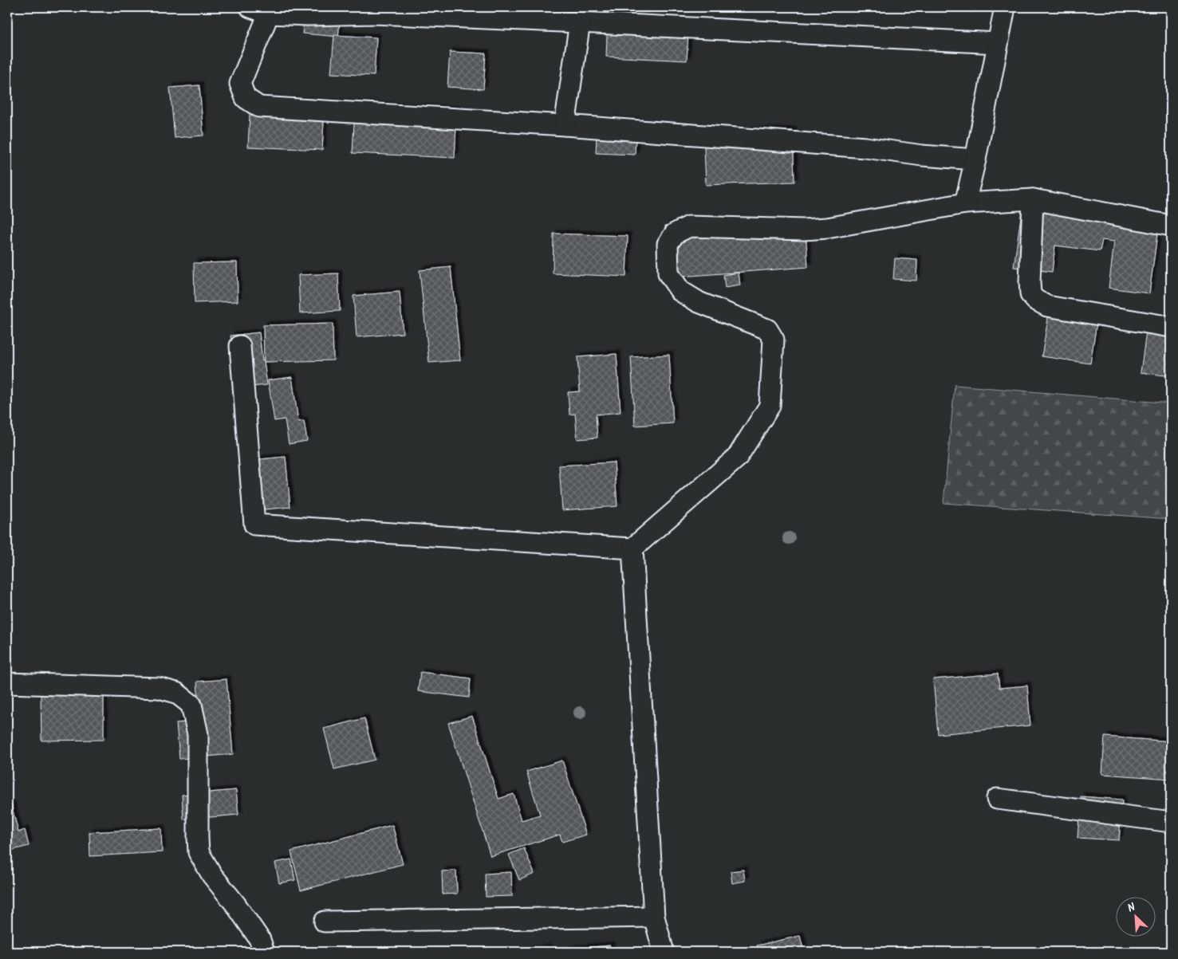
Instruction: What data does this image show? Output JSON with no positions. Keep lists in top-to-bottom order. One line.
{"north":"top left"}
